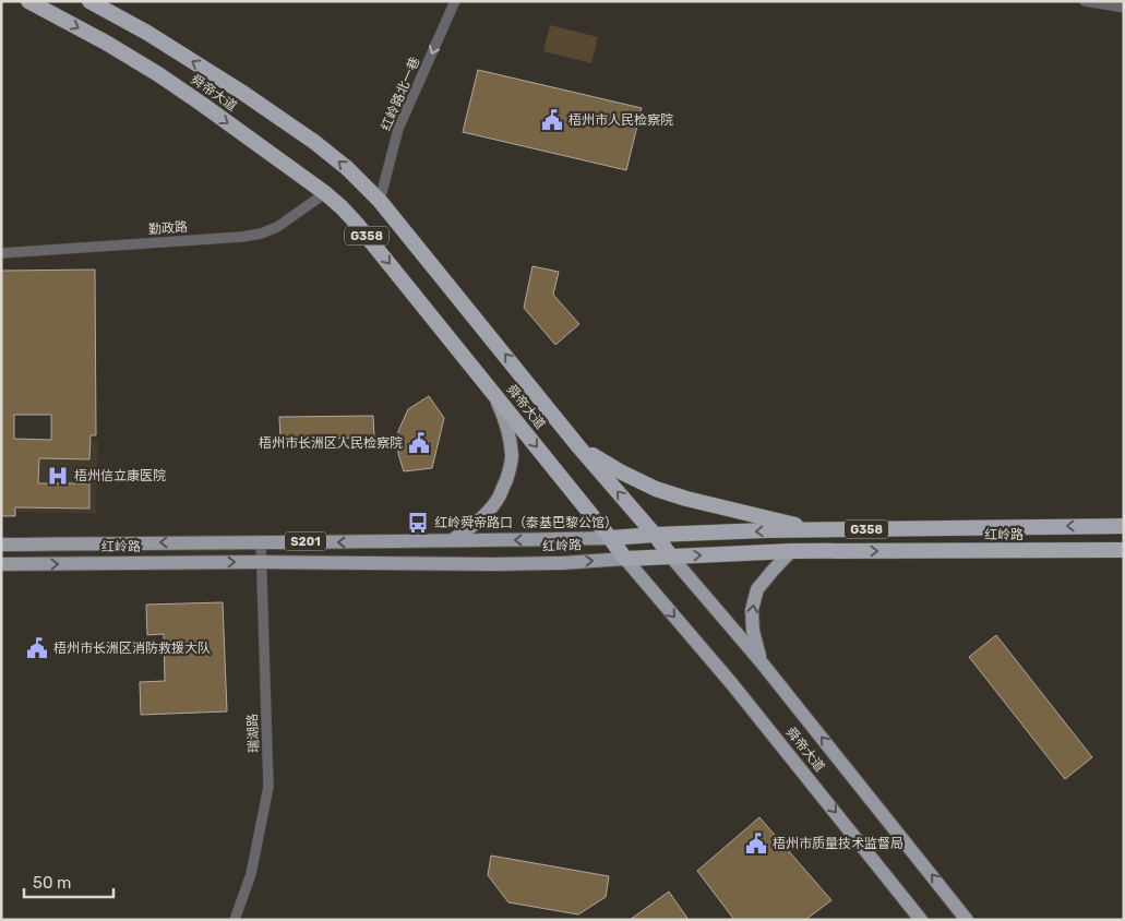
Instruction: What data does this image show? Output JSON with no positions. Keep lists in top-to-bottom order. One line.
{"streets":{"highway":["舜帝大道","G358","红岭路"],"main road":["S201"],"street":["红岭路北一巷","勤政路","瑞湖路"]},"crossings":[["舜帝大道","红岭路北一巷"],["舜帝大道","勤政路"],["舜帝大道","G358"],["舜帝大道","红岭路"],["G358","红岭路"],["红岭路","瑞湖路"]],"one_way":["红岭路北一巷"],"places":{"public building":["梧州市人民检察院","梧州市长洲区人民检察院","梧州市长洲区消防救援大队","梧州市质量技术监督局"],"hospital":["梧州信立康医院"],"bus stop":["红岭舜帝路口（泰基巴黎公馆）"]},"scale_bar":"50 m"}
